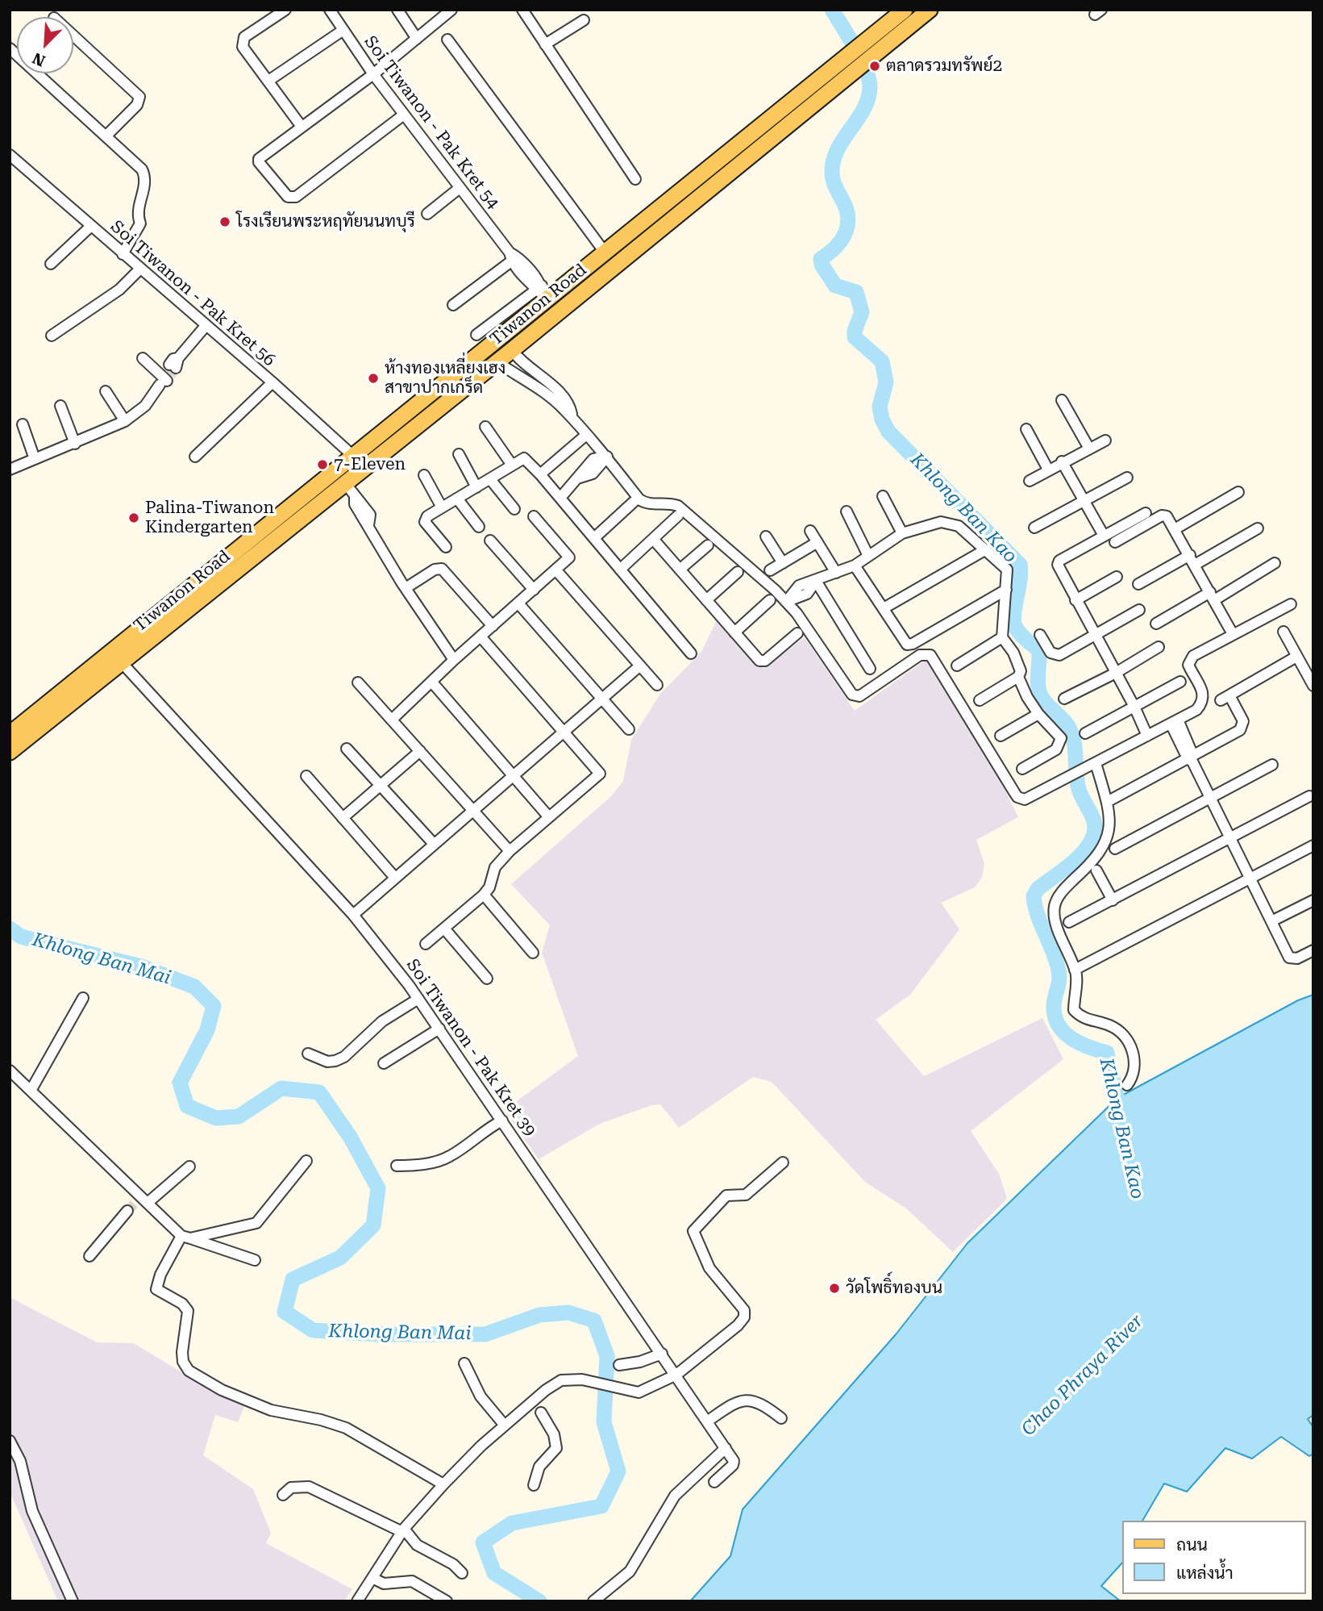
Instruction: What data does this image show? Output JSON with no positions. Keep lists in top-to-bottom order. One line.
{"streets":{"main road":["Tiwanon Road"],"street":["Soi Tiwanon - Pak Kret 54","Soi Tiwanon - Pak Kret 56","Soi Tiwanon - Pak Kret 39"]},"crossings":[["Soi Tiwanon - Pak Kret 54","Tiwanon Road"],["Soi Tiwanon - Pak Kret 56","Tiwanon Road"],["Tiwanon Road","Soi Tiwanon - Pak Kret 39"]],"water":["Khlong Ban Kao","Khlong Ban Mai","Chao Phraya River"],"places":["ตลาดรวมทรัพย์2","โรงเรียนพระหฤทัยนนทบุรี","ห้างทองเหลี่ยงเฮง สาขาปากเกร็ด","7-Eleven","Palina-Tiwanon Kindergarten","วัดโพธิ์ทองบน"],"legend":["ถนน","แหล่งน้ำ"],"north":"bottom left"}
